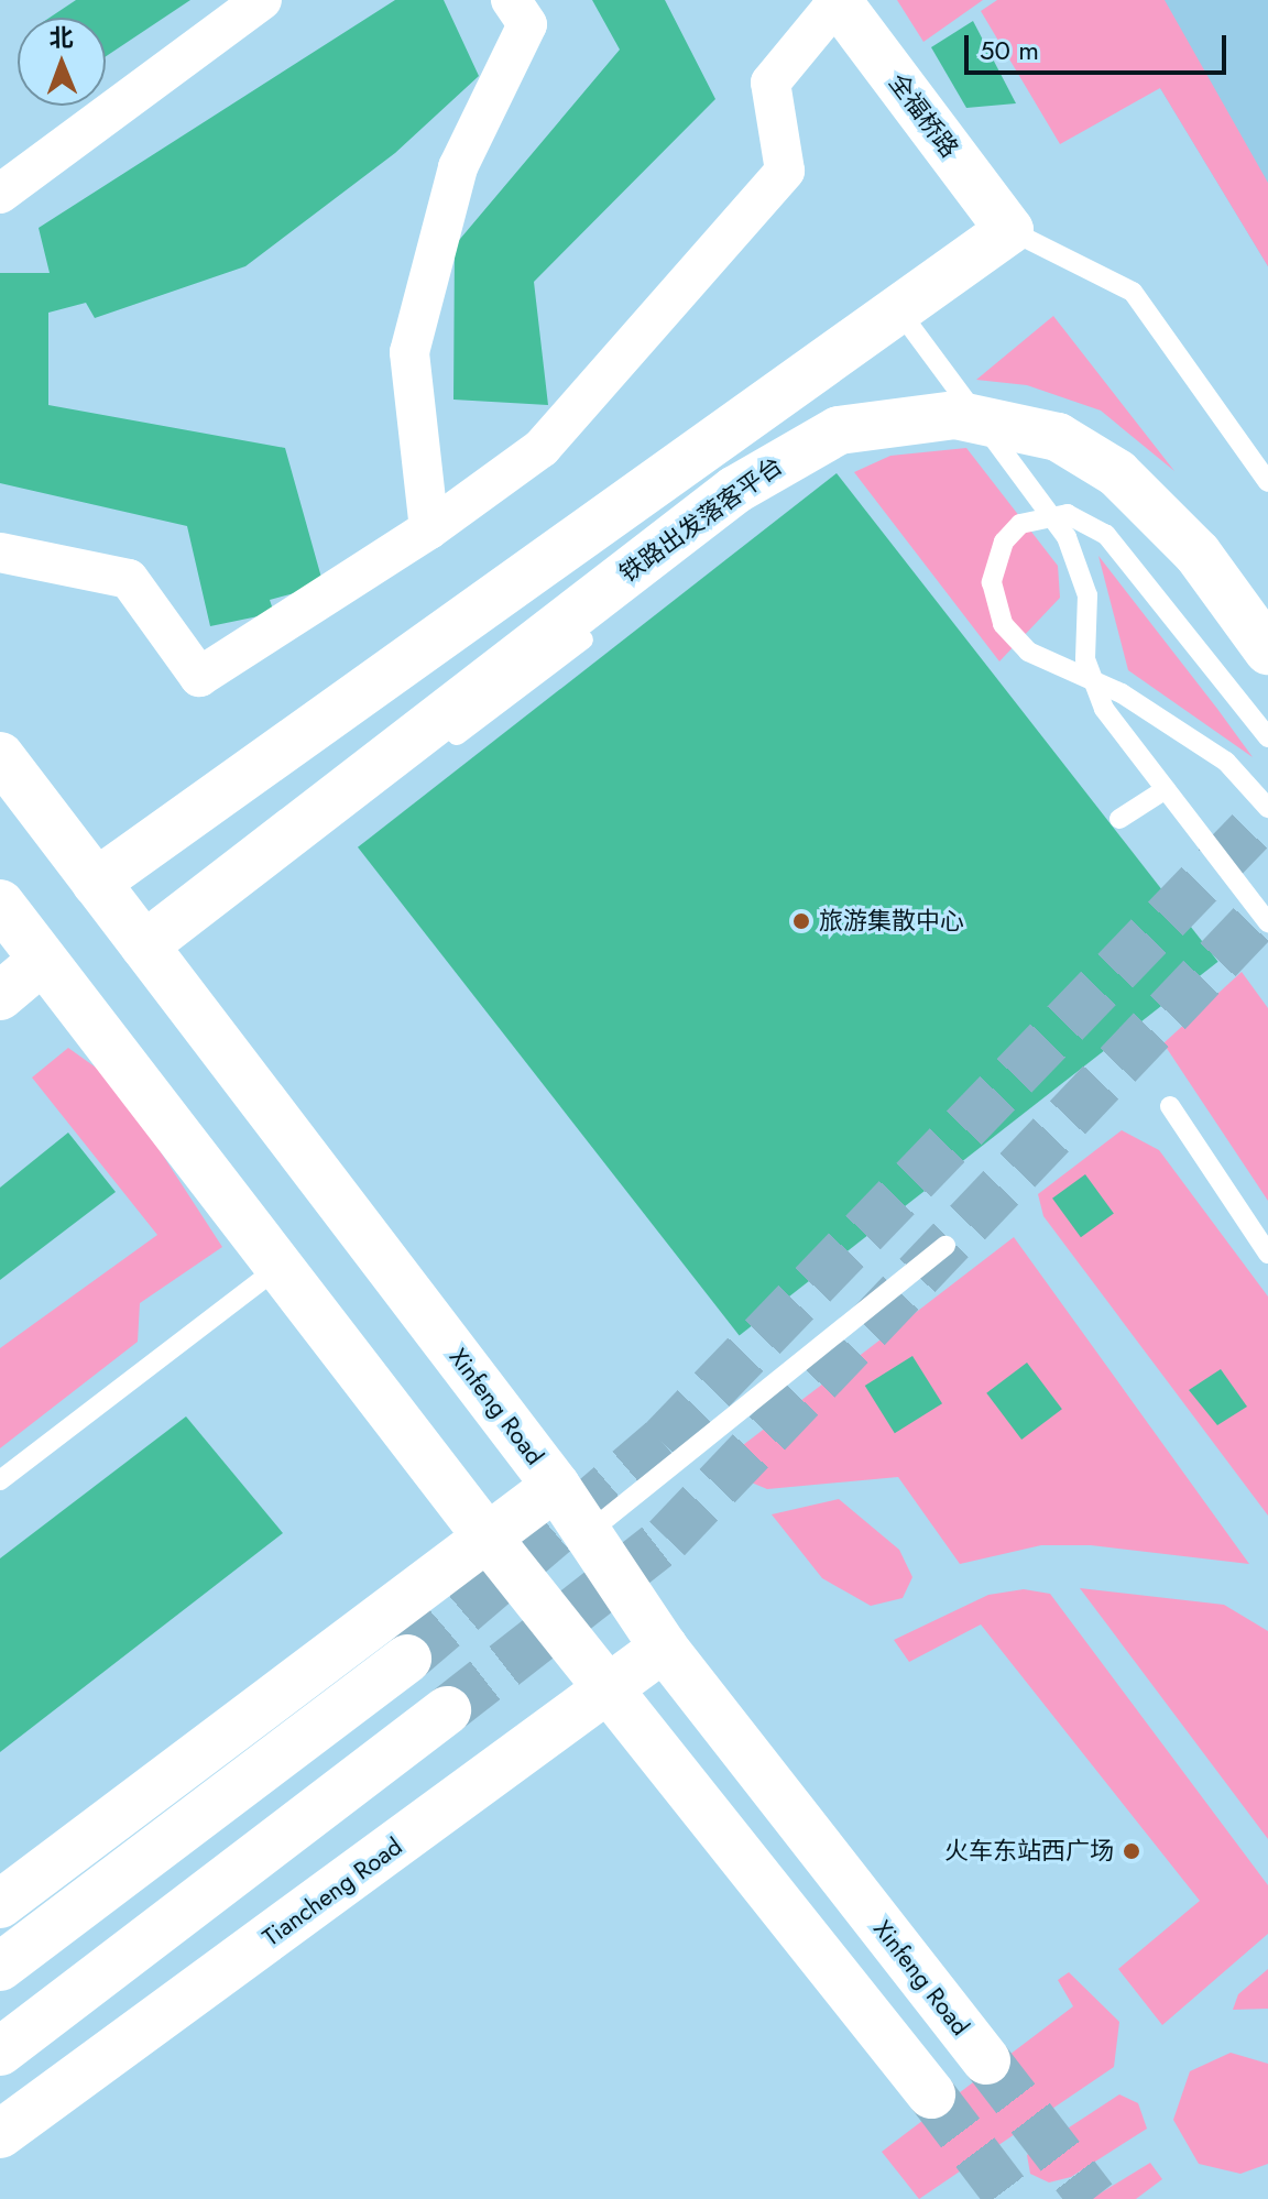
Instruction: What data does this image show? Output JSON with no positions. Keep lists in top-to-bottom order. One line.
{"streets":{"main road":["全福桥路","铁路出发落客平台","Xinfeng Road","Tiancheng Road"]},"crossings":[["铁路出发落客平台","Xinfeng Road"],["Xinfeng Road","Tiancheng Road"]],"places":["旅游集散中心","火车东站西广场"],"scale_bar":"50 m","north":"top"}
